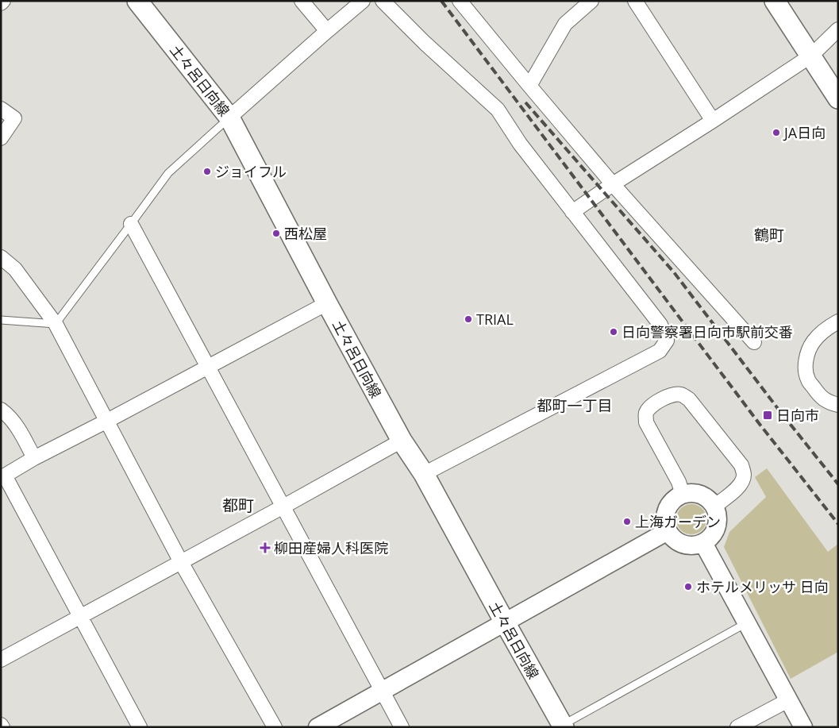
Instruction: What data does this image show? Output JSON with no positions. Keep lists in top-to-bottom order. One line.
{"streets":{"main road":["土々呂日向線"]},"districts":["鶴町","都町一丁目","都町"],"places":{"other":["JA日向","ジョイフル","西松屋","TRIAL","日向警察署日向市駅前交番","上海ガーデン","ホテルメリッサ 日向"],"transit":["日向市"],"health":["柳田産婦人科医院"]}}
